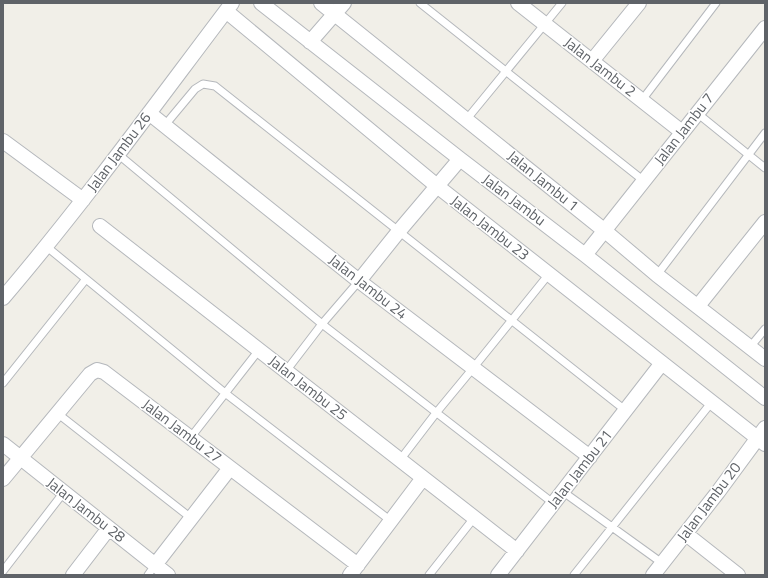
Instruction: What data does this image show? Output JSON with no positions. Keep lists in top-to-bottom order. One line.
{"streets":{"street":["Jalan Jambu 2","Jalan Jambu 7","Jalan Jambu 26","Jalan Jambu 1","Jalan Jambu","Jalan Jambu 23","Jalan Jambu 24","Jalan Jambu 25","Jalan Jambu 27","Jalan Jambu 21","Jalan Jambu 20","Jalan Jambu 28"]},"crossings":[["Jalan Jambu 2","Jalan Jambu 7"],["Jalan Jambu 7","Jalan Jambu 1"],["Jalan Jambu 7","Jalan Jambu"],["Jalan Jambu 26","Jalan Jambu 23"],["Jalan Jambu 26","Jalan Jambu 24"],["Jalan Jambu 23","Jalan Jambu 21"],["Jalan Jambu 23","Jalan Jambu 20"],["Jalan Jambu 24","Jalan Jambu 21"],["Jalan Jambu 25","Jalan Jambu 21"],["Jalan Jambu 27","Jalan Jambu 28"]]}
